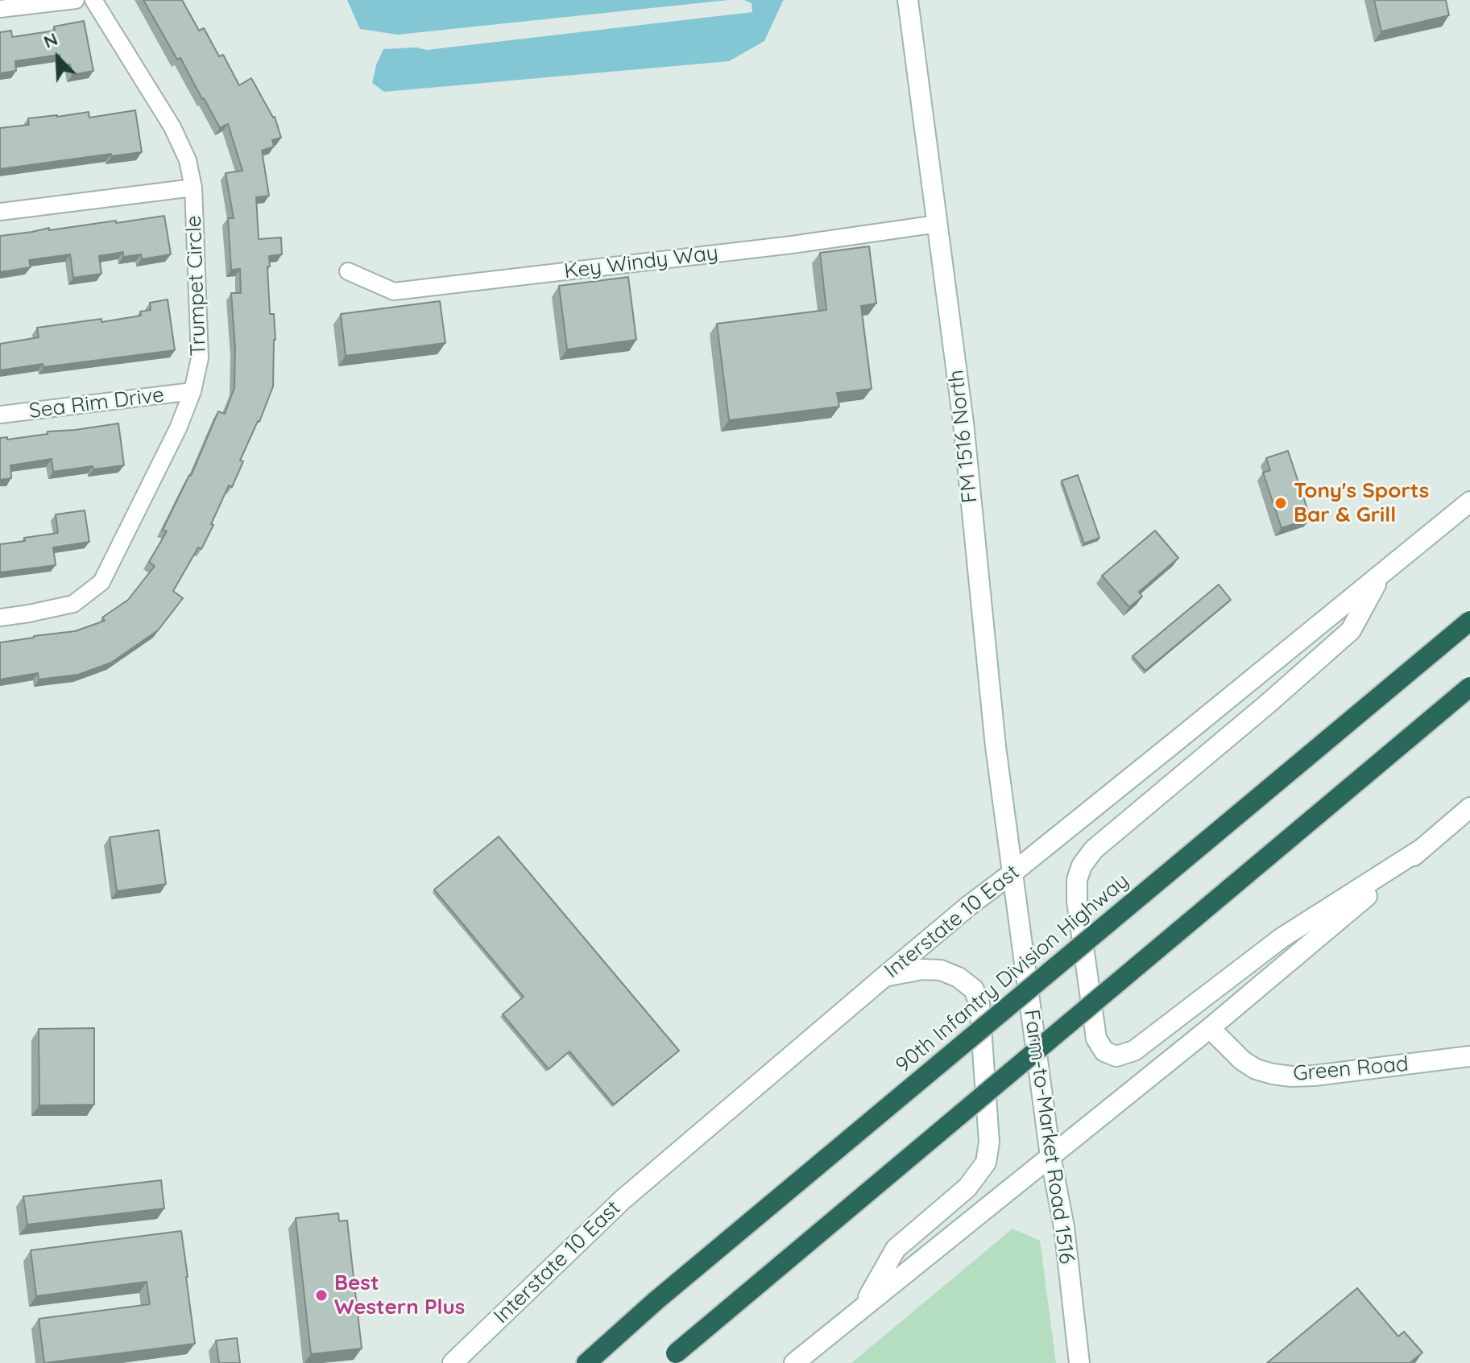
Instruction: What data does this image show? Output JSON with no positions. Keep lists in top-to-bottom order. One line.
{"streets":{"highway":["90th Infantry Division Highway"],"main road":["FM 1516 North","Interstate 10 East","Green Road","Farm-to-Market Road 1516"],"street":["Key Windy Way","Trumpet Circle","Sea Rim Drive"]},"crossings":[["Key Windy Way","FM 1516 North"],["Trumpet Circle","Sea Rim Drive"],["FM 1516 North","Interstate 10 East"],["FM 1516 North","Farm-to-Market Road 1516"],["Interstate 10 East","Farm-to-Market Road 1516"]],"places":["Tony's Sports Bar & Grill","Best Western Plus"],"north":"top left"}
